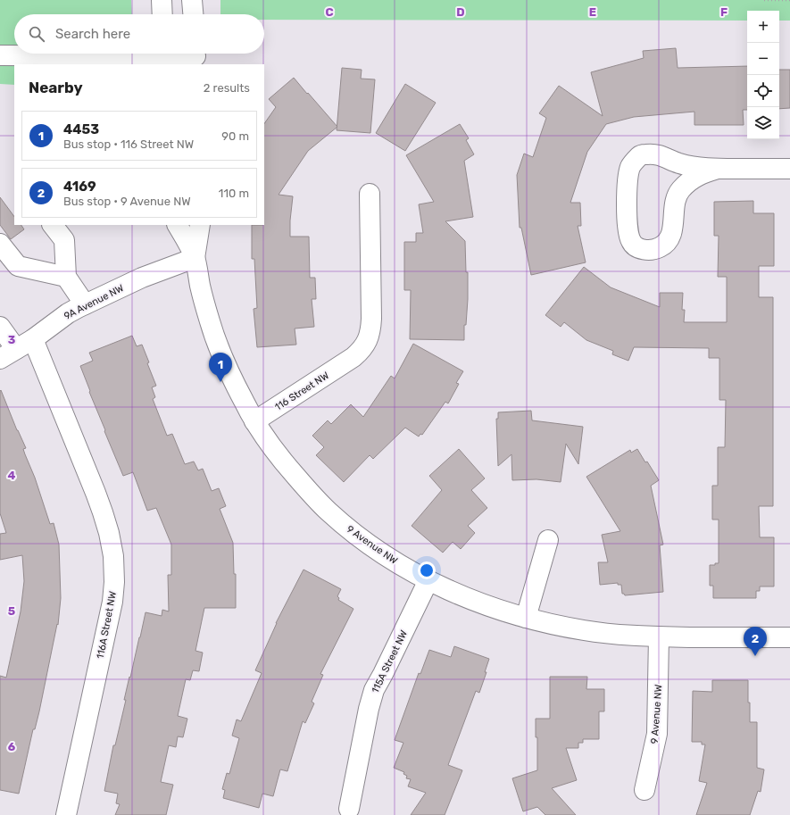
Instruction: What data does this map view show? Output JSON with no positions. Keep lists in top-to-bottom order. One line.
{"streets":{"street":["9A Avenue NW","116 Street NW","9 Avenue NW","116A Street NW","115A Street NW"]},"crossings":[["9A Avenue NW","116A Street NW"],["116 Street NW","9 Avenue NW"],["9 Avenue NW","115A Street NW"]],"page":{"map_buttons":["+","−"],"search":"Search here","heading":["Nearby","2 results"],"list":[{"mark":"1","name":"4453","note":"Bus stop · 116 Street NW","value":"90 m"},{"mark":"2","name":"4169","note":"Bus stop · 9 Avenue NW","value":"110 m"}],"pins":["1","2"]},"grid":{"columns":["C","D","E","F"],"rows":["3","4","5","6"]}}
